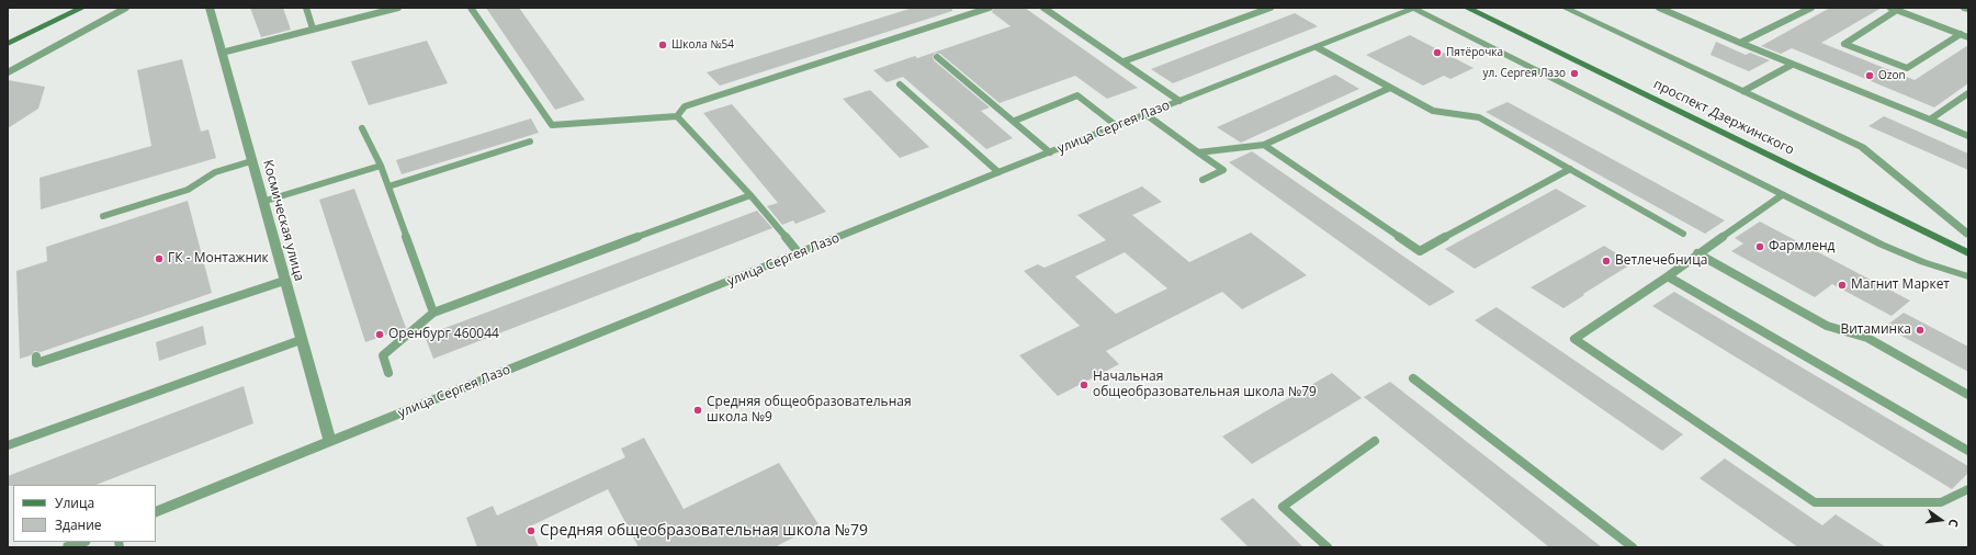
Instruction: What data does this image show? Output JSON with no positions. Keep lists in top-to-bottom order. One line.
{"streets":{"main road":["проспект Дзержинского"],"street":["улица Сергея Лазо","Космическая улица"]},"crossings":[["улица Сергея Лазо","Космическая улица"]],"places":["Школа №54","Пятёрочка","ул. Сергея Лазо","Ozon","Фармленд","ГК - Монтажник","Ветлечебница","Магнит Маркет","Витаминка","Оренбург 460044","Начальная общеобразовательная школа №79","Средняя общеобразовательная школа №9","Средняя общеобразовательная школа №79"],"legend":["Улица","Здание"],"north":"right"}
